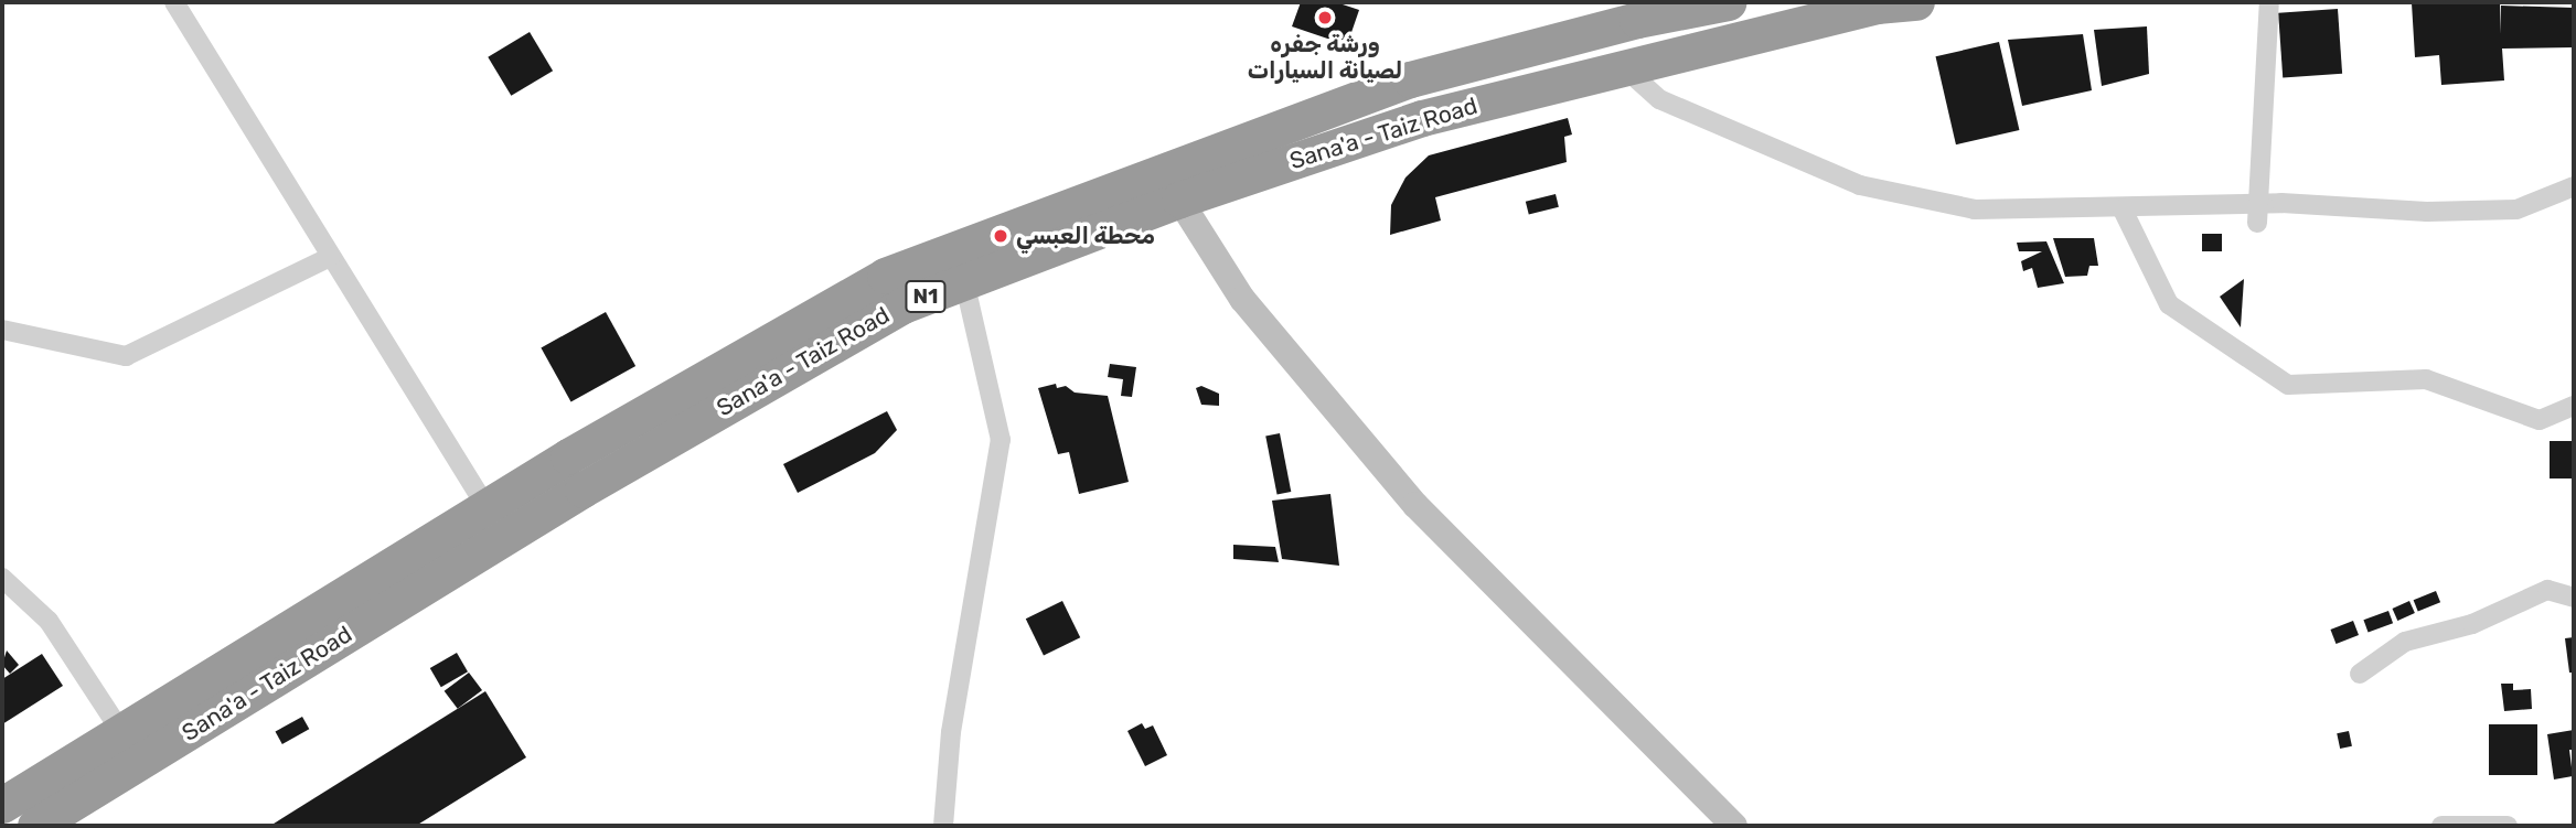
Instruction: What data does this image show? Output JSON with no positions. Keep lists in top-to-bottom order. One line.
{"streets":{"highway":["Sana'a - Taiz Road","N1"]},"places":["ورشة جفره لصيانة السيارات","محطة العبسي"]}
